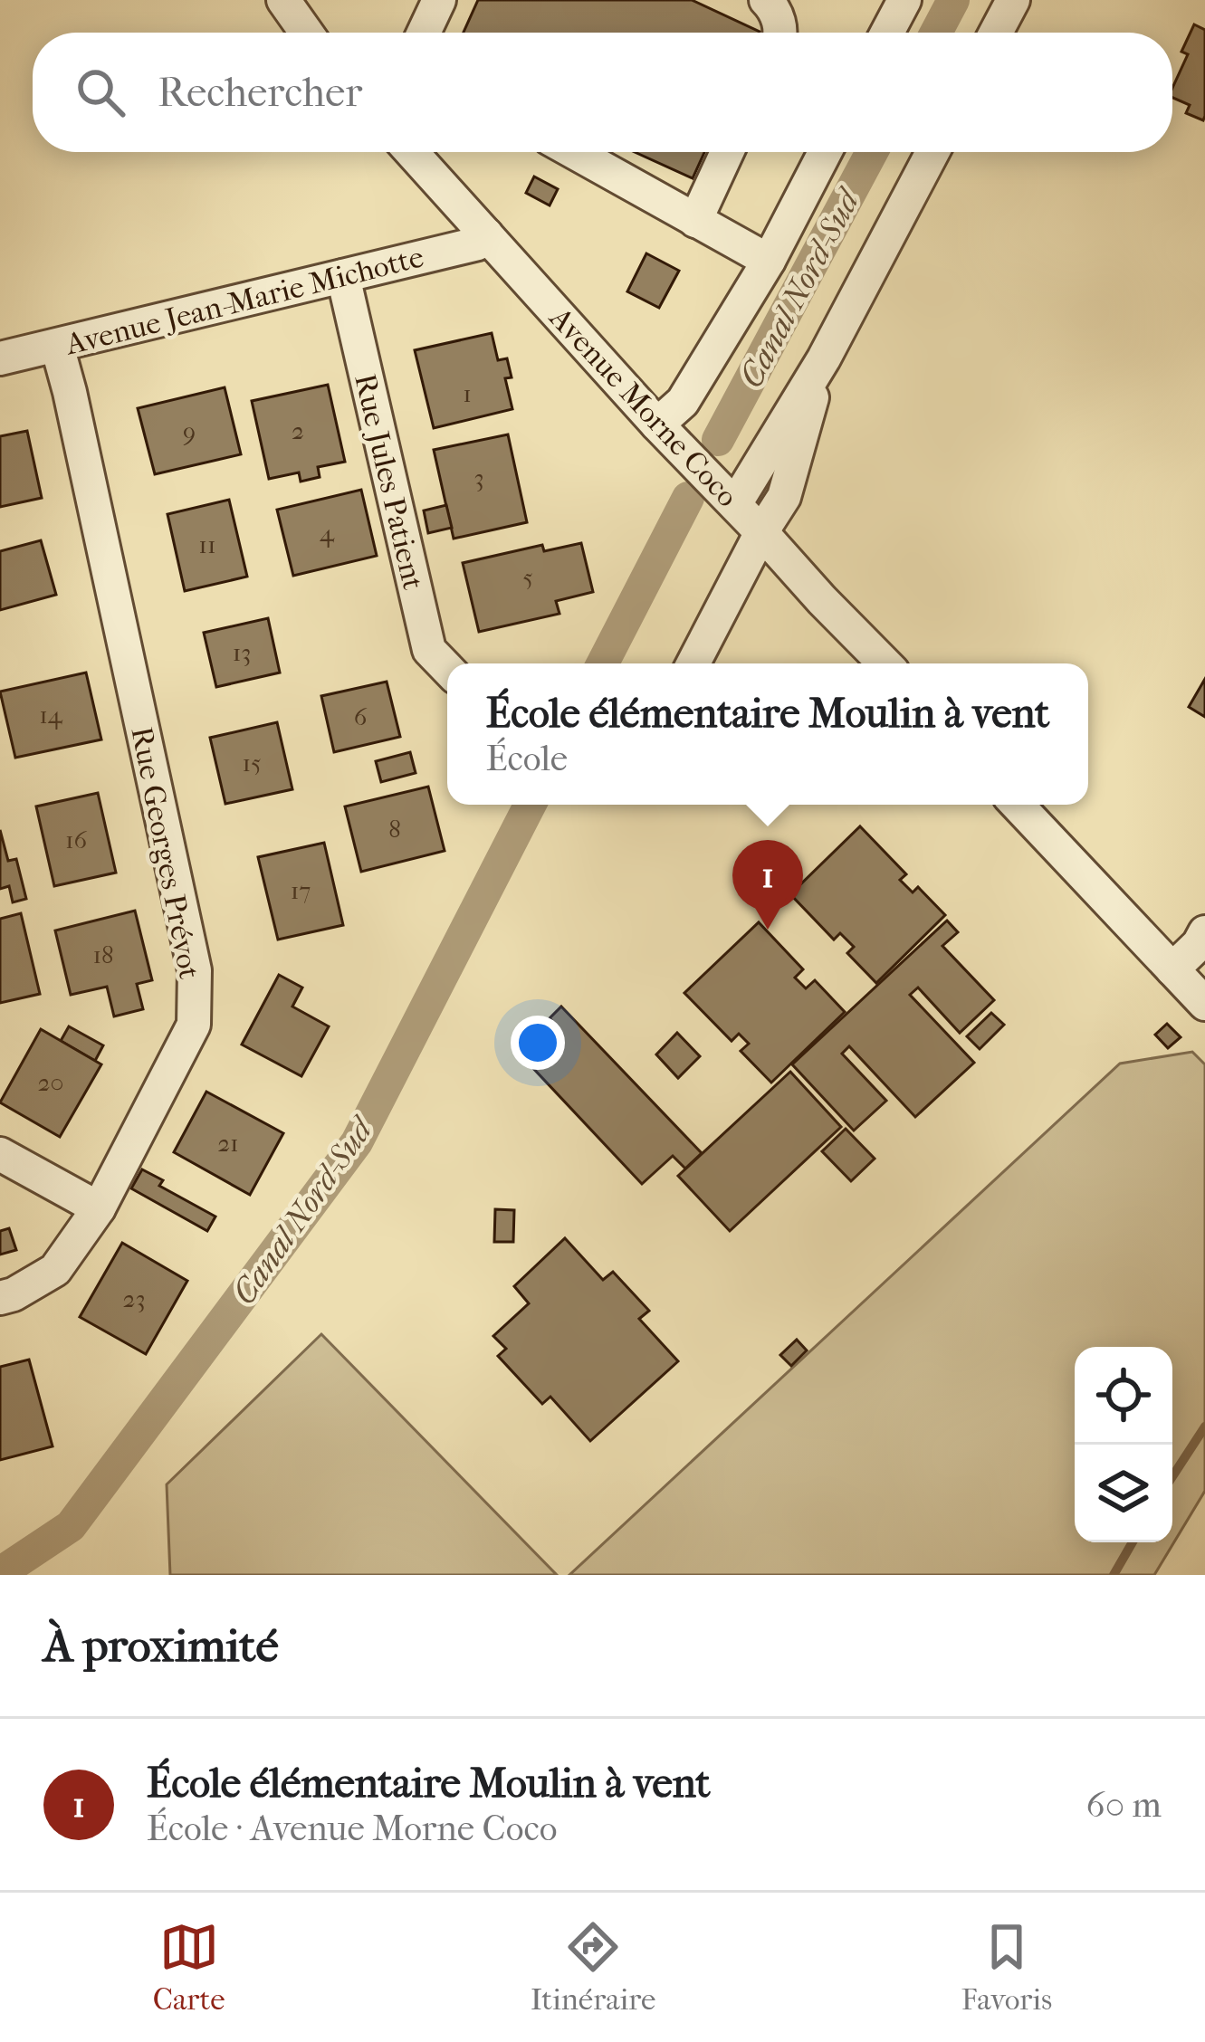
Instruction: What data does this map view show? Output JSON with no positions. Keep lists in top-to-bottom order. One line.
{"streets":{"street":["Avenue Jean-Marie Michotte","Avenue Morne Coco","Rue Jules Patient","Rue Georges Prévot"]},"crossings":[["Avenue Jean-Marie Michotte","Avenue Morne Coco"],["Avenue Jean-Marie Michotte","Rue Jules Patient"],["Avenue Jean-Marie Michotte","Rue Georges Prévot"]],"water":["Canal Nord-Sud"],"house_numbers":["1","2","9","3","4","11","5","13","14","6","15","8","16","17","18","20","21","23"],"page":{"search":"Rechercher","popup":["École élémentaire Moulin à vent","École"],"pins":"1","heading":"À proximité","list":[{"mark":"1","name":"École élémentaire Moulin à vent","note":"École · Avenue Morne Coco","value":"60 m"}],"nav":["Carte","Itinéraire","Favoris"]}}
